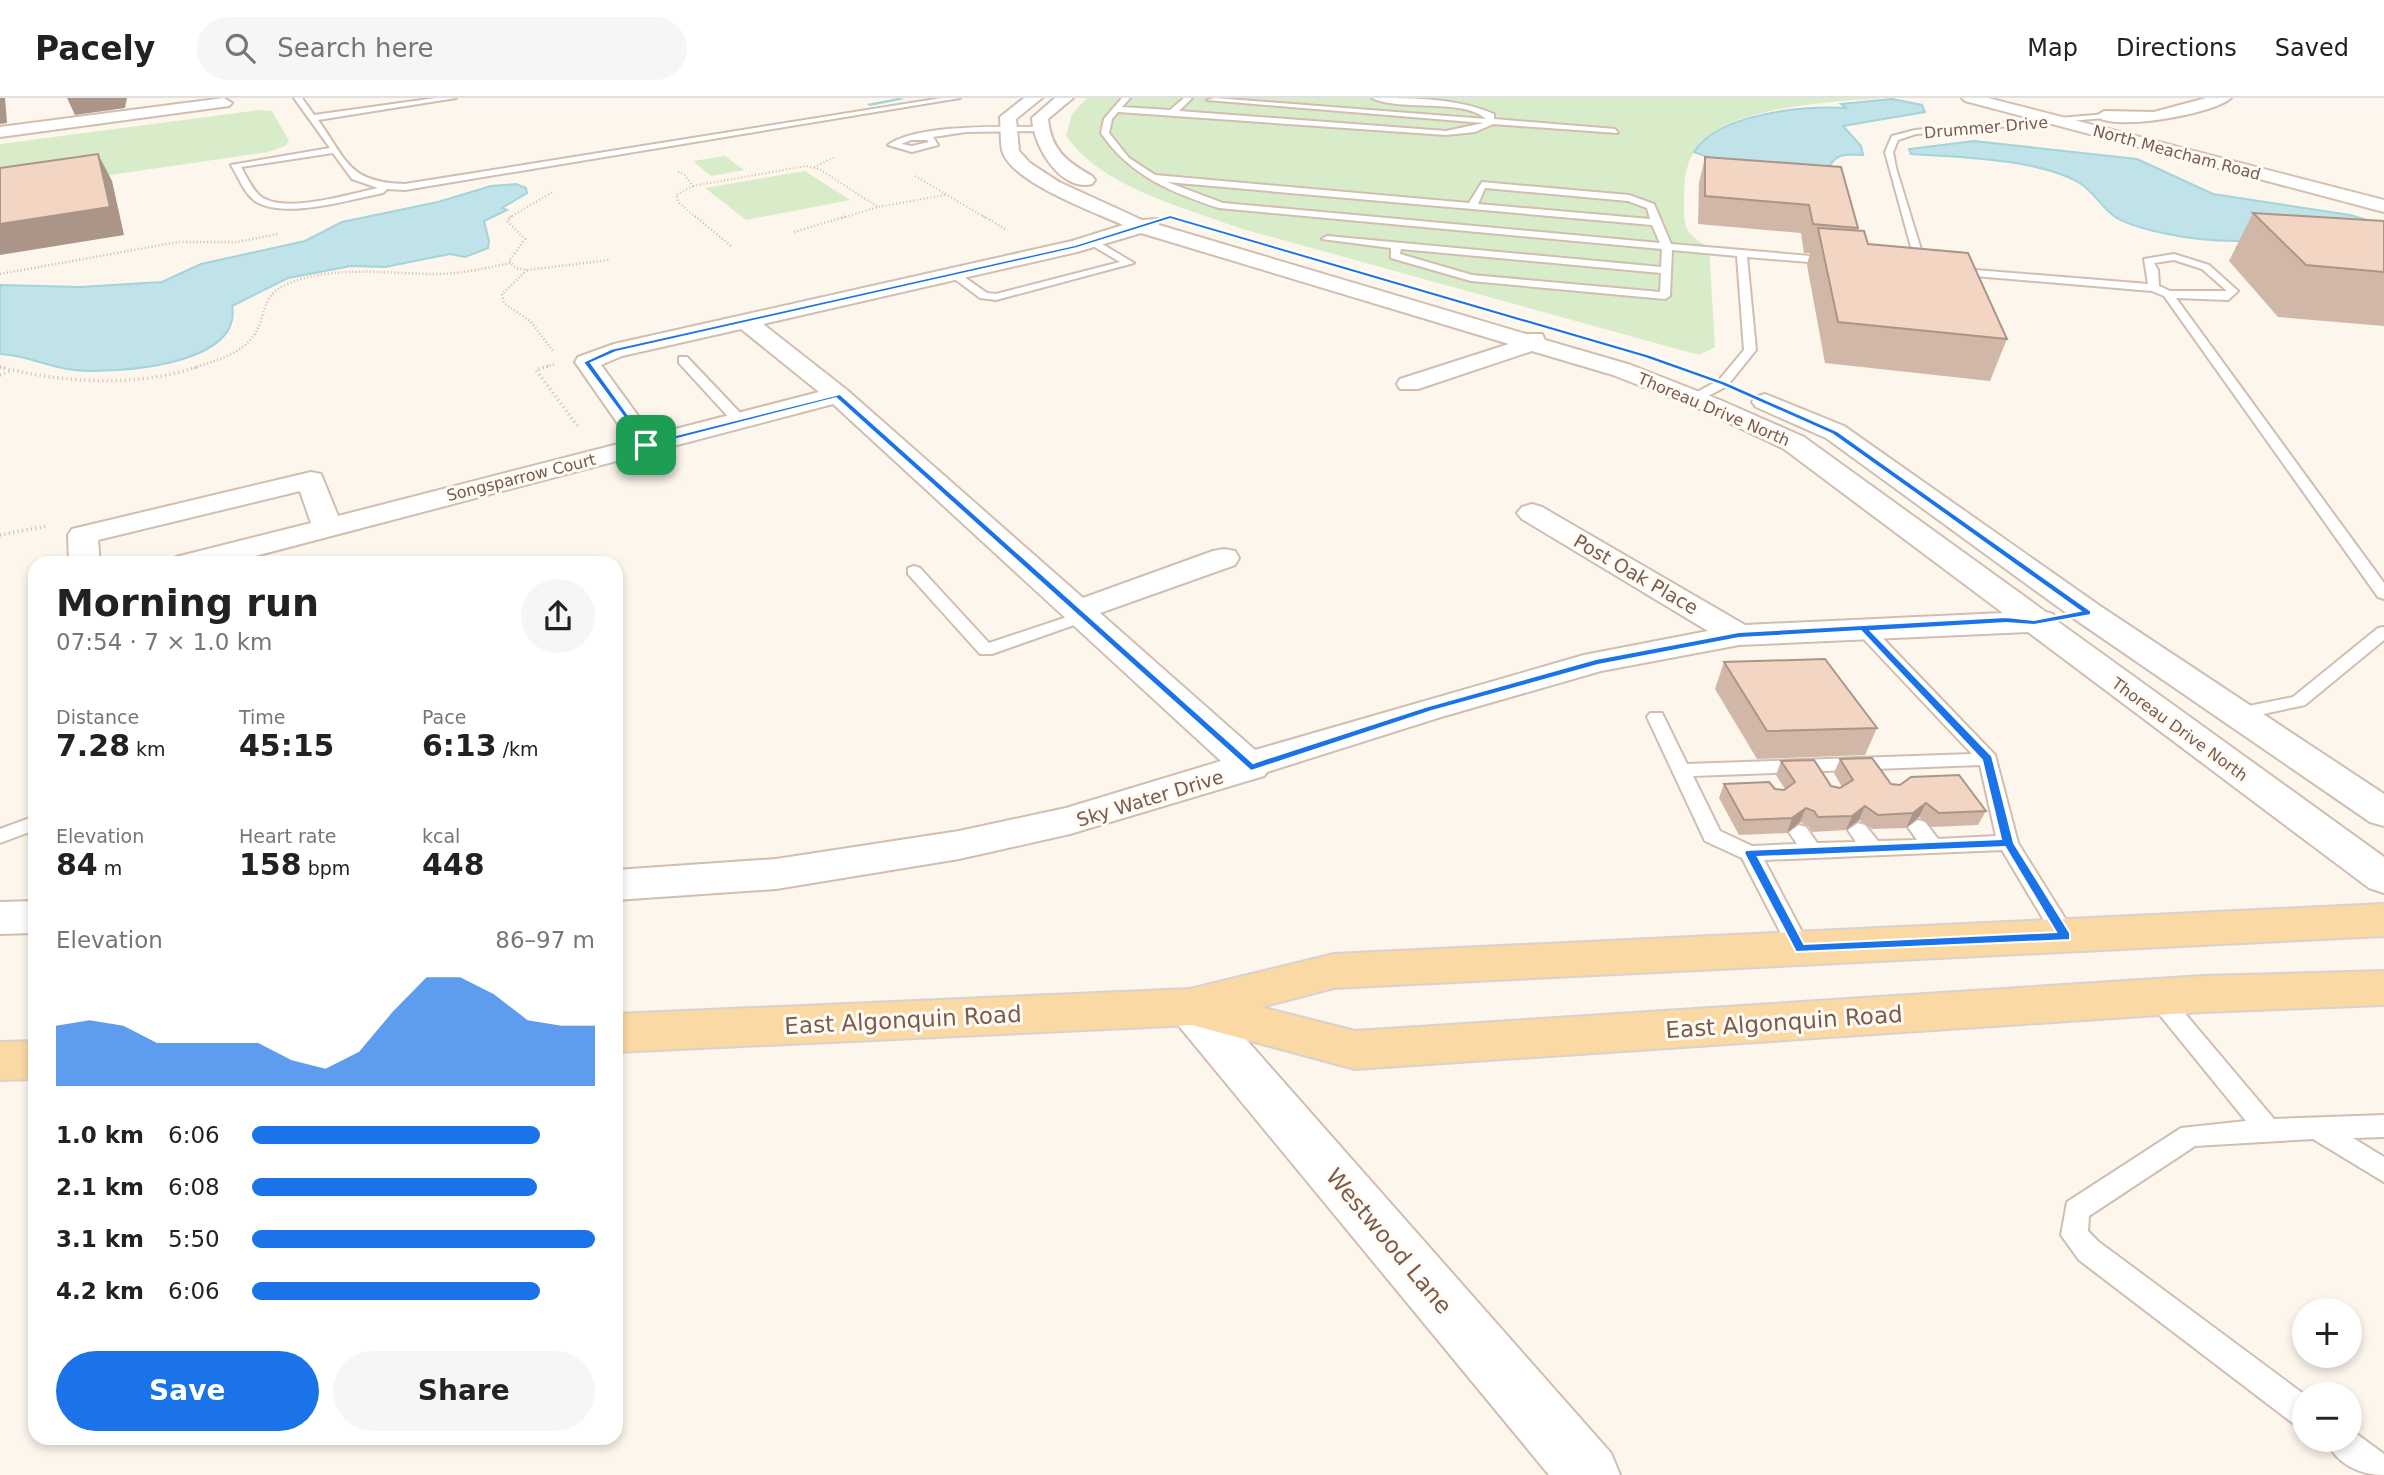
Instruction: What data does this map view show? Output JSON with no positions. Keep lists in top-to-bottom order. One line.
{"streets":{"main road":["East Algonquin Road"],"street":["North Meacham Road","Thoreau Drive North","Songsparrow Court","Post Oak Place","Sky Water Drive","Westwood Lane"],"lane":["Drummer Drive"]},"crossings":[["Drummer Drive","North Meacham Road"],["Thoreau Drive North","Sky Water Drive"],["Post Oak Place","Sky Water Drive"],["East Algonquin Road","Westwood Lane"]],"page":{"header":"Pacely","search":"Search here","nav":["Map","Directions","Saved"],"heading":["Morning run","07:54 · 7 × 1.0 km"],"stats":[["Distance","7.28 km"],["Time","45:15"],["Pace","6:13 /km"],["Elevation","84 m"],["Heart rate","158 bpm"],["kcal","448"]],"chart":["Elevation","86–97 m"],"list":[{"name":"1.0 km","note":"6:06"},{"name":"2.1 km","note":"6:08"},{"name":"3.1 km","note":"5:50"},{"name":"4.2 km","note":"6:06"}],"map_buttons":["+","−"],"buttons":["Save","Share"]}}
